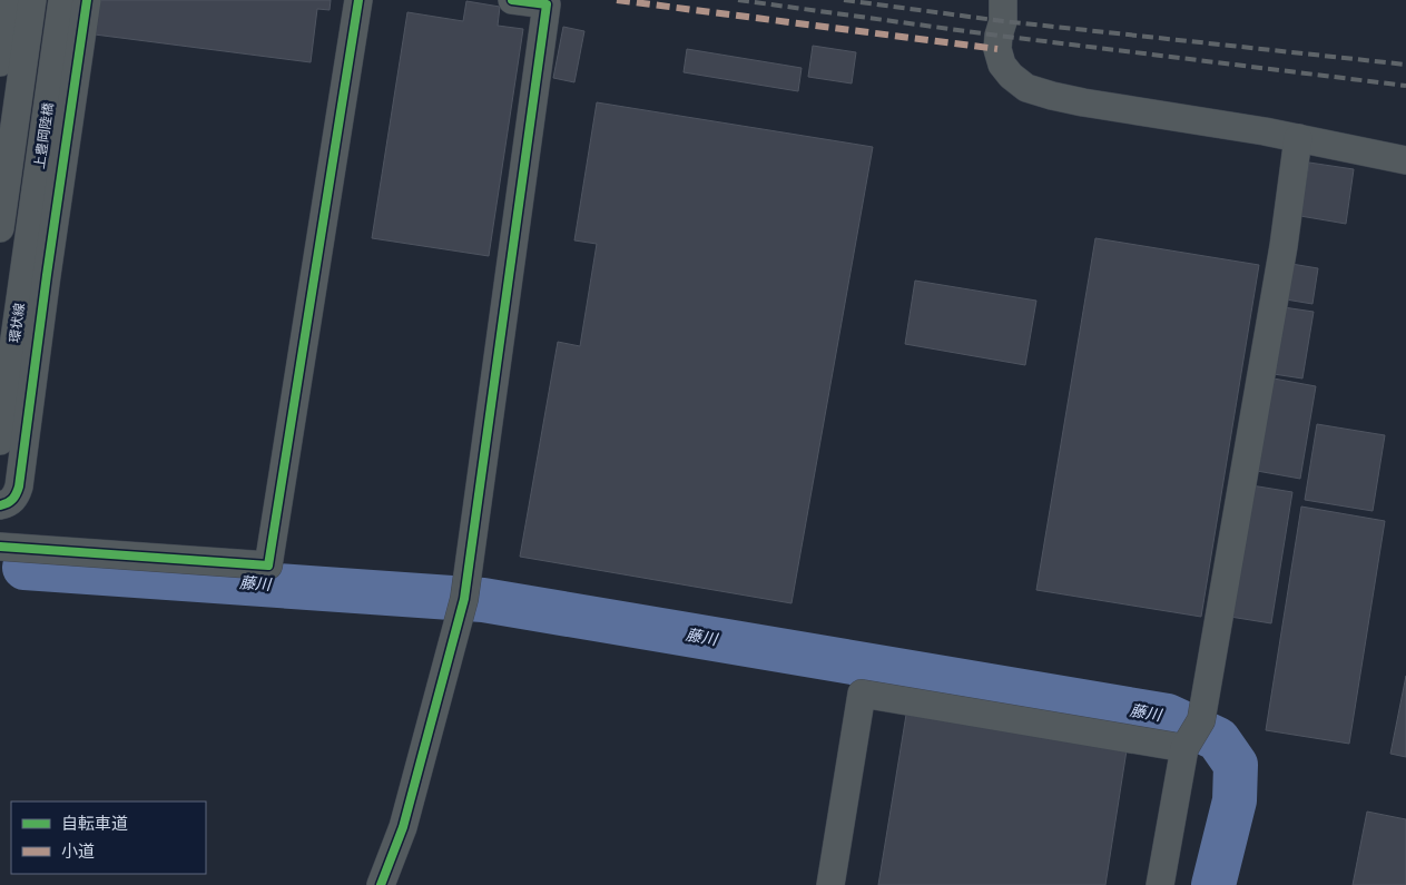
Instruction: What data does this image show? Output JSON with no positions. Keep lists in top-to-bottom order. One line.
{"streets":{"street":["上豊岡陸橋","環状線"]},"crossings":[["上豊岡陸橋","環状線"]],"water":["藤川"],"legend":["自転車道","小道"]}
